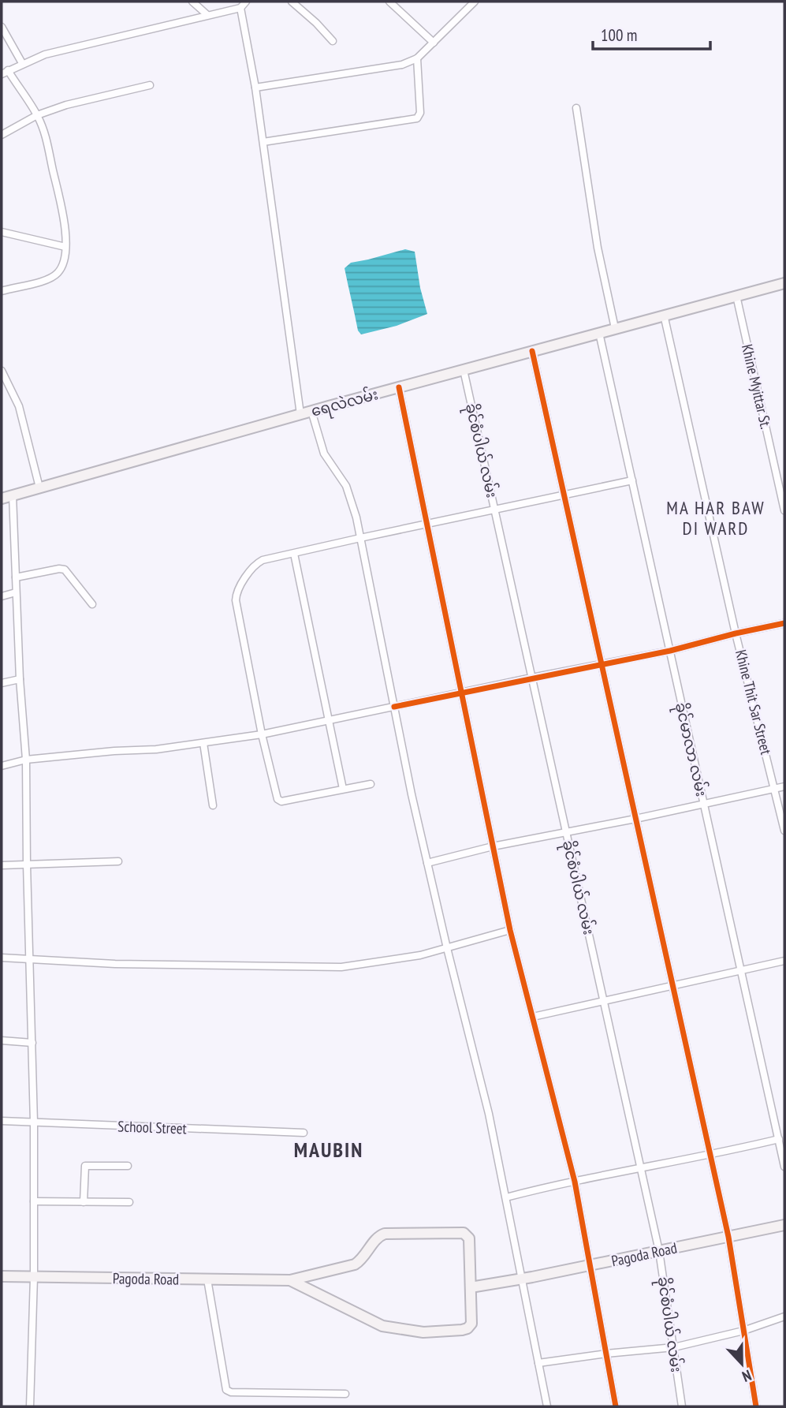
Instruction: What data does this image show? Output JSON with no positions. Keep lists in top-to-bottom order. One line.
{"streets":{"main road":["ရေလဲလမ်း","Pagoda Road"],"street":["Khine Myittar St.","ခိုင်စံပါယ် လမ်း","Khine Thit Sar Street","ခိုင်မာလာ လမ်း","School Street"]},"crossings":[["Khine Myittar St.","ရေလဲလမ်း"],["ရေလဲလမ်း","ခိုင်စံပါယ် လမ်း"],["ရေလဲလမ်း","Khine Thit Sar Street"],["ရေလဲလမ်း","ခိုင်မာလာ လမ်း"],["ခိုင်စံပါယ် လမ်း","Pagoda Road"]],"districts":["MA HAR BAW DI WARD","MAUBIN"],"scale_bar":"100 m","north":"bottom"}
